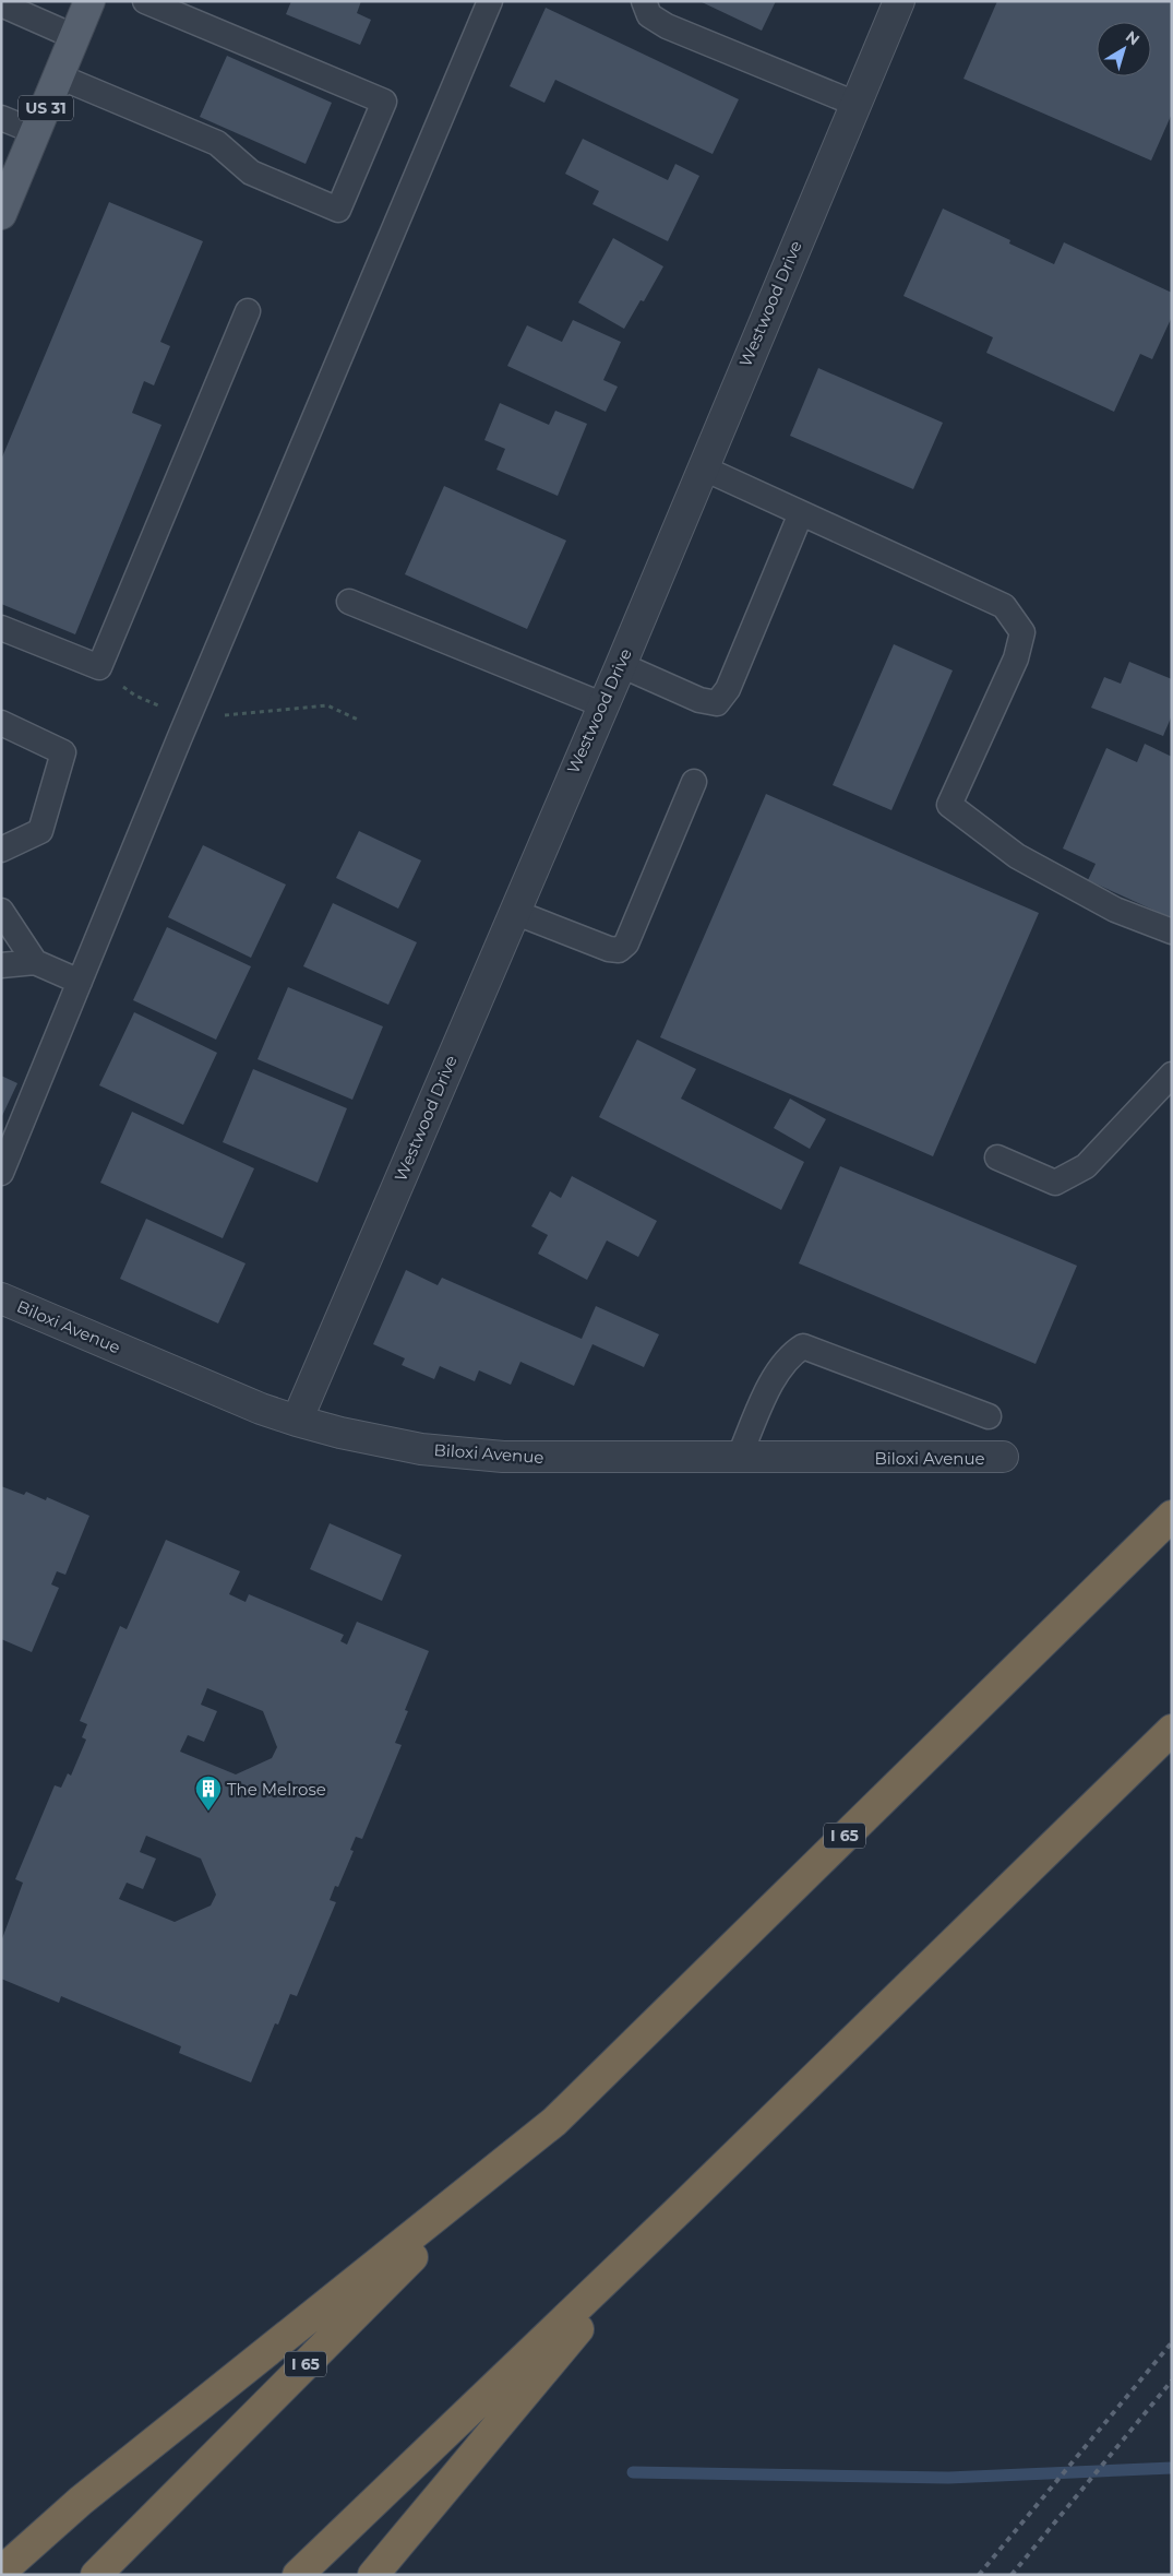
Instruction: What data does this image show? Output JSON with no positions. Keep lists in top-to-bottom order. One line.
{"streets":{"highway":["I 65"],"main road":["US 31"],"street":["Westwood Drive","Biloxi Avenue"]},"crossings":[["Westwood Drive","Biloxi Avenue"]],"places":{"building":["The Melrose"]},"north":"top right"}
